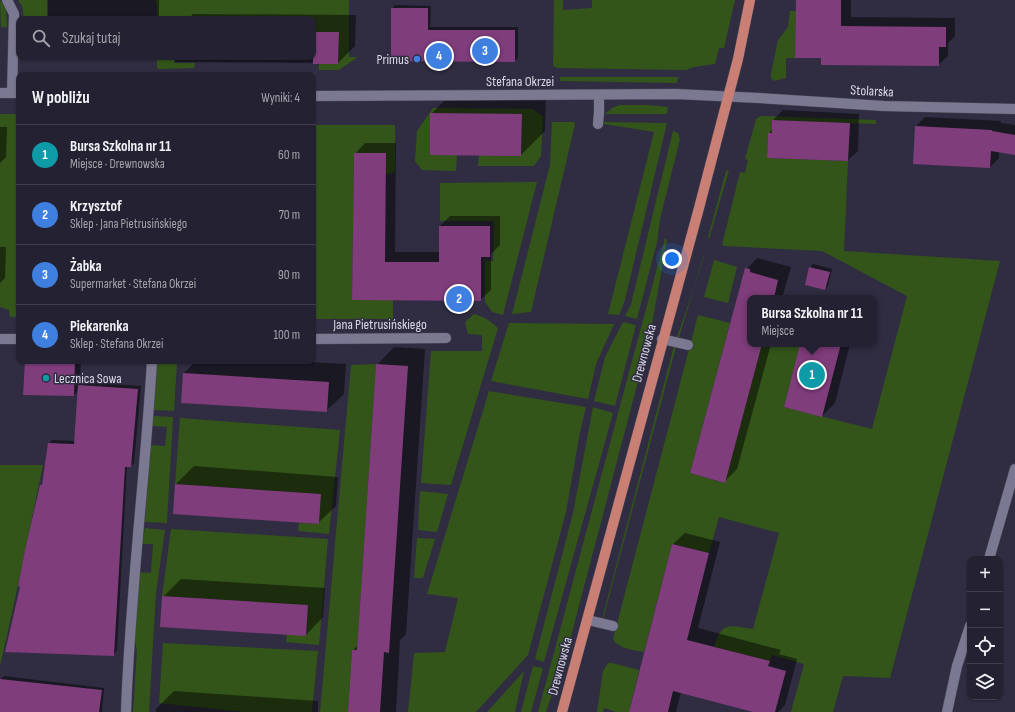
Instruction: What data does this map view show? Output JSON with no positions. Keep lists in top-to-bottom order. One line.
{"streets":{"main road":["Drewnowska"],"street":["Stefana Okrzei","Stolarska","Jana Pietrusińskiego"]},"crossings":[["Stefana Okrzei","Stolarska"],["Stefana Okrzei","Drewnowska"],["Stolarska","Drewnowska"]],"places":["Primus","Lecznica Sowa"],"page":{"search":"Szukaj tutaj","pins":["3","4","2","1"],"heading":["W pobliżu","Wyniki: 4"],"list":[{"mark":"1","name":"Bursa Szkolna nr 11","note":"Miejsce · Drewnowska","value":"60 m"},{"mark":"2","name":"Krzysztof","note":"Sklep · Jana Pietrusińskiego","value":"70 m"},{"mark":"3","name":"Żabka","note":"Supermarket · Stefana Okrzei","value":"90 m"},{"mark":"4","name":"Piekarenka","note":"Sklep · Stefana Okrzei","value":"100 m"}],"popup":["Bursa Szkolna nr 11","Miejsce"],"map_buttons":["+","−"]}}
